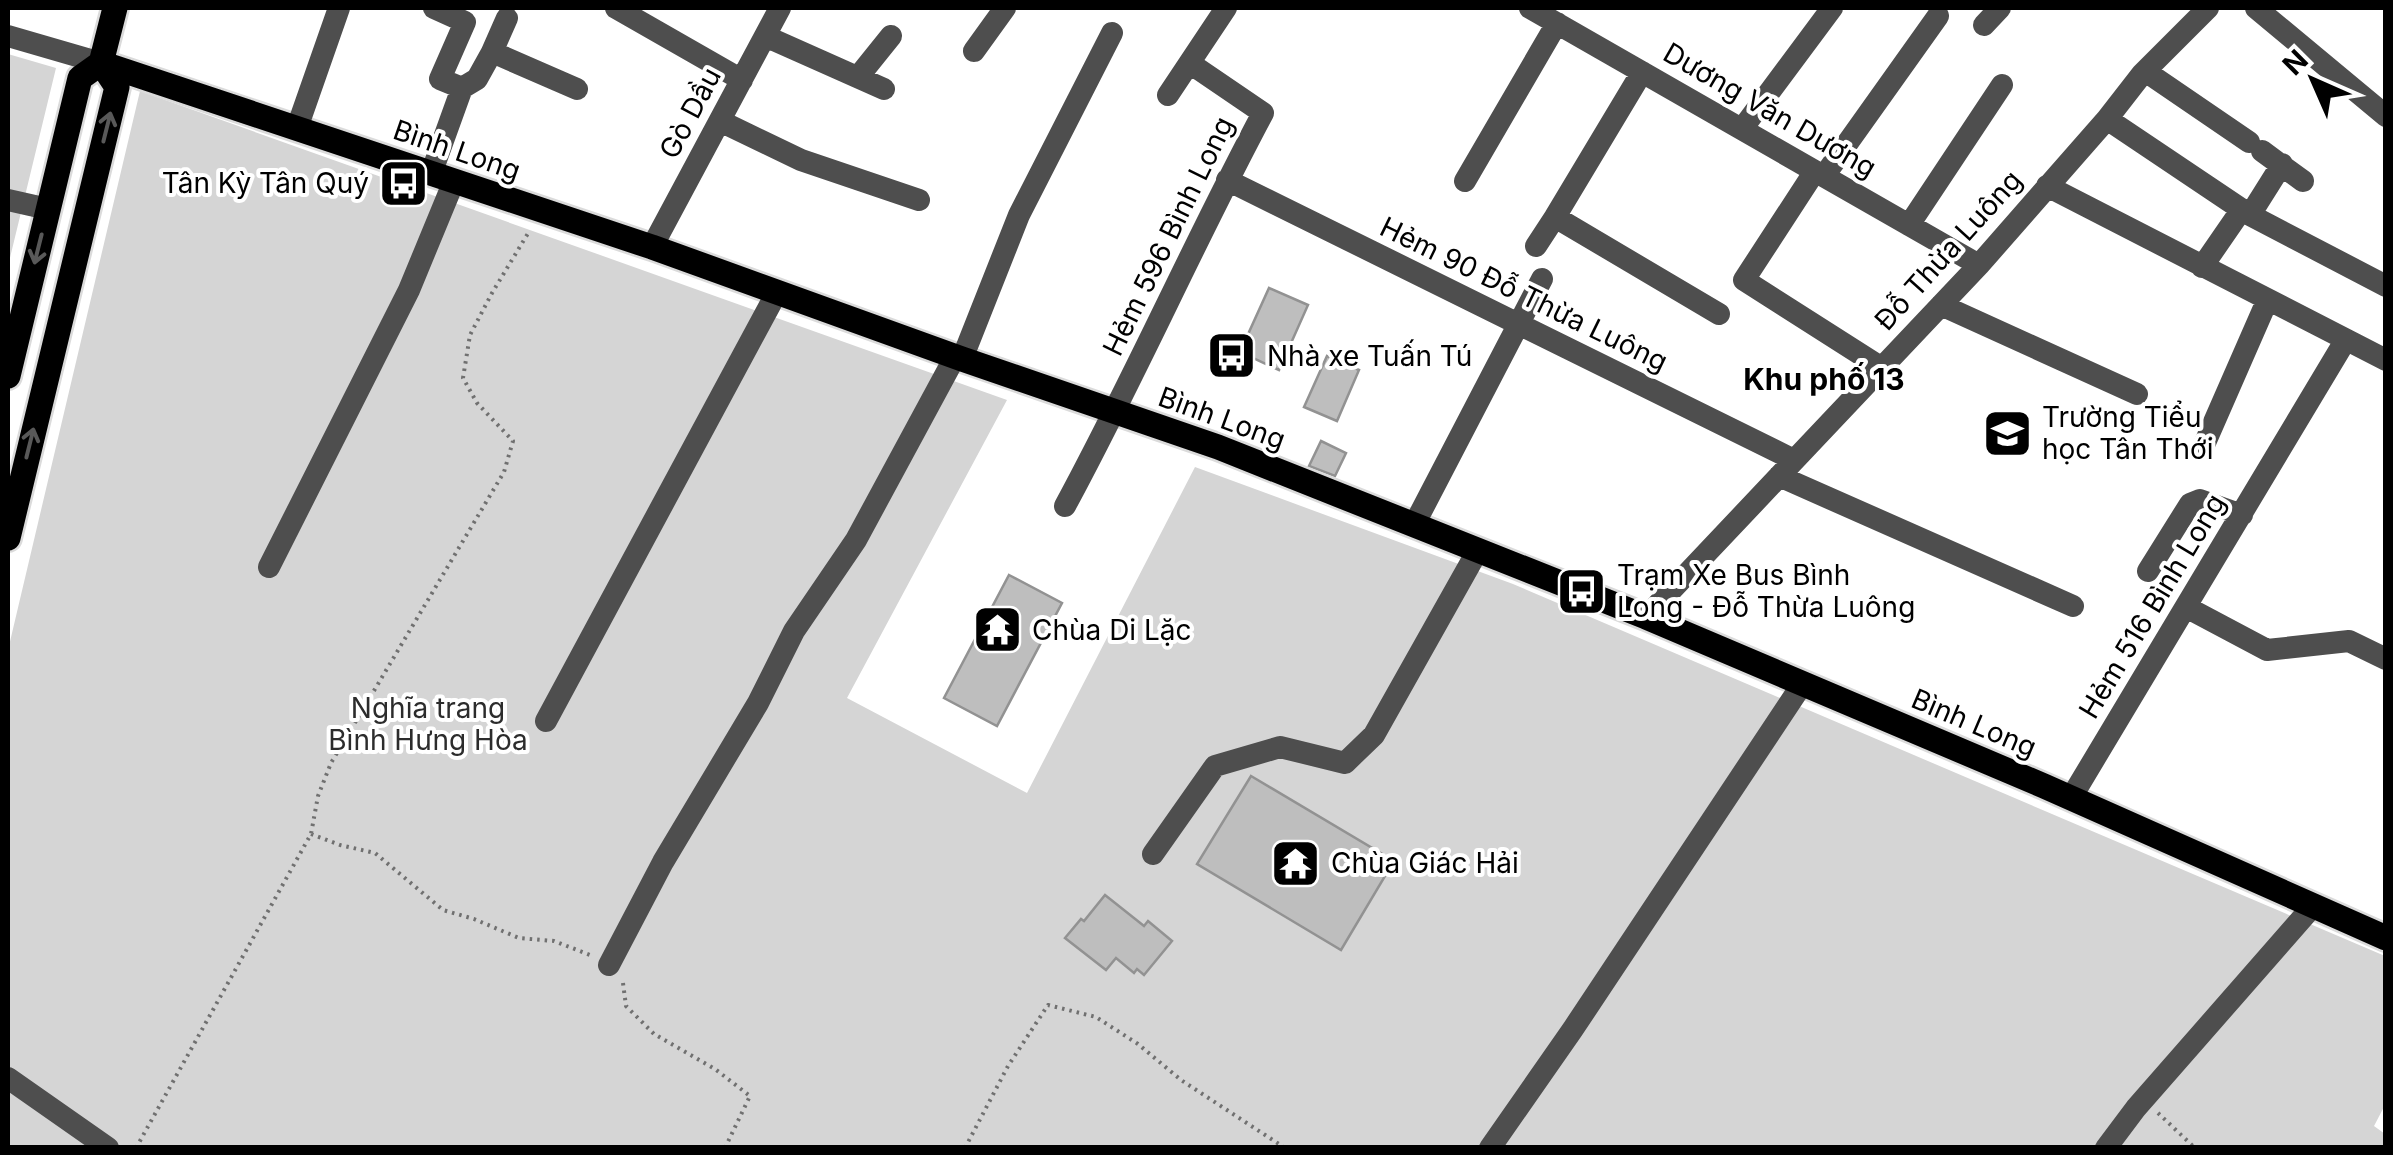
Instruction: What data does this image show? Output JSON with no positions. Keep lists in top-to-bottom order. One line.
{"streets":{"main road":["Bình Long"],"street":["Dương Văn Dương","Gò Dầu","Hẻm 596 Bình Long","Đỗ Thừa Luông","Hẻm 90 Đỗ Thừa Luông","Hẻm 516 Bình Long"]},"crossings":[["Dương Văn Dương","Đỗ Thừa Luông"],["Gò Dầu","Bình Long"],["Bình Long","Hẻm 596 Bình Long"],["Bình Long","Đỗ Thừa Luông"],["Bình Long","Hẻm 516 Bình Long"],["Hẻm 596 Bình Long","Hẻm 90 Đỗ Thừa Luông"],["Đỗ Thừa Luông","Hẻm 90 Đỗ Thừa Luông"]],"districts":["Khu phố 13"],"parks":["Nghĩa trang Bình Hưng Hòa"],"places":{"bus stop":["Tân Kỳ Tân Quý","Nhà xe Tuấn Tú","Trạm Xe Bus Bình Long - Đỗ Thừa Luông"],"school or university":["Trường Tiểu học Tân Thới"],"temple":["Chùa Di Lặc","Chùa Giác Hải"]},"north":"top left"}
